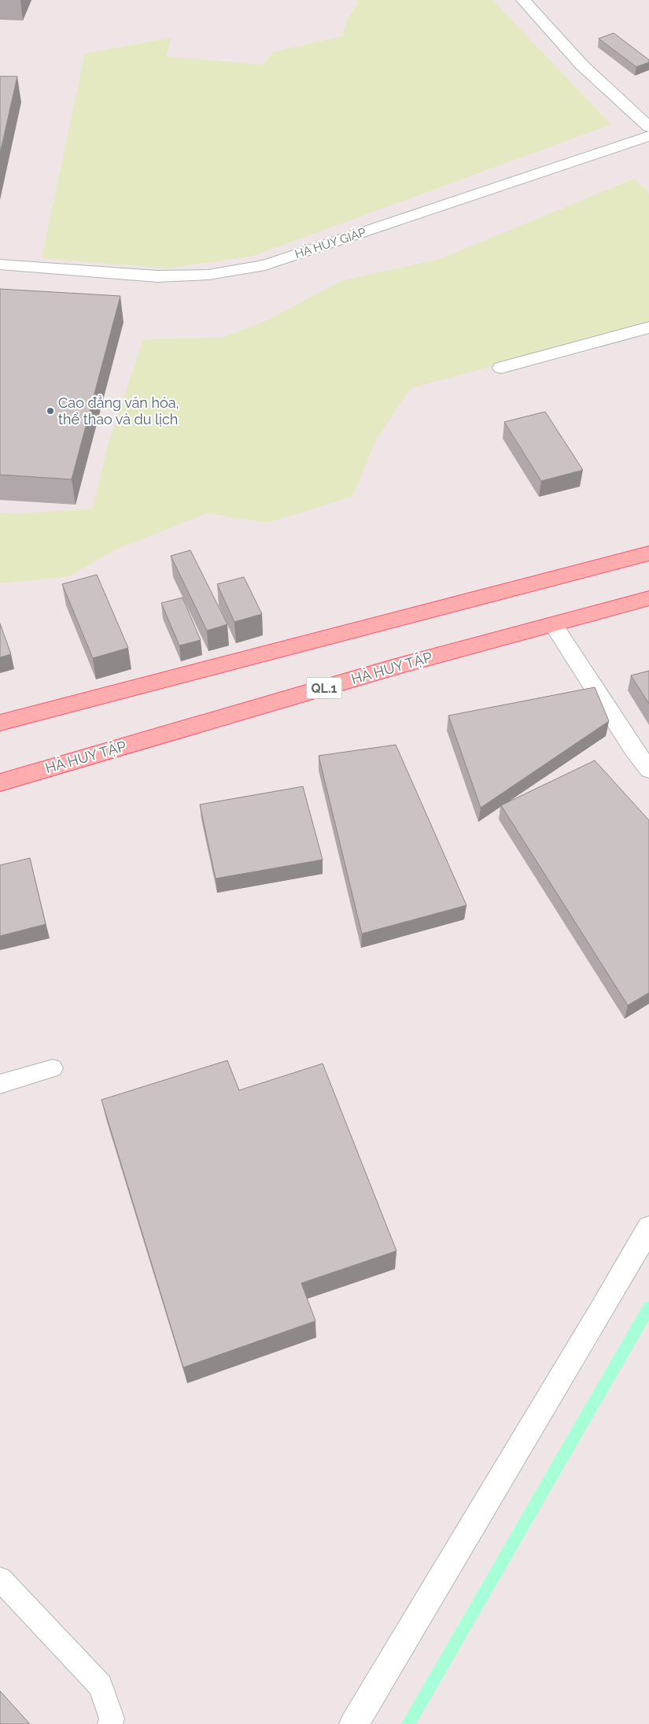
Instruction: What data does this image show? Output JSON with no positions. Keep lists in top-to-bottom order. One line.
{"streets":{"main road":["HÀ HUY TẬP","QL.1"],"street":["HÀ HUY GIÁP"]},"places":["Cao đẳng văn hóa, thể thao và du lịch"]}
